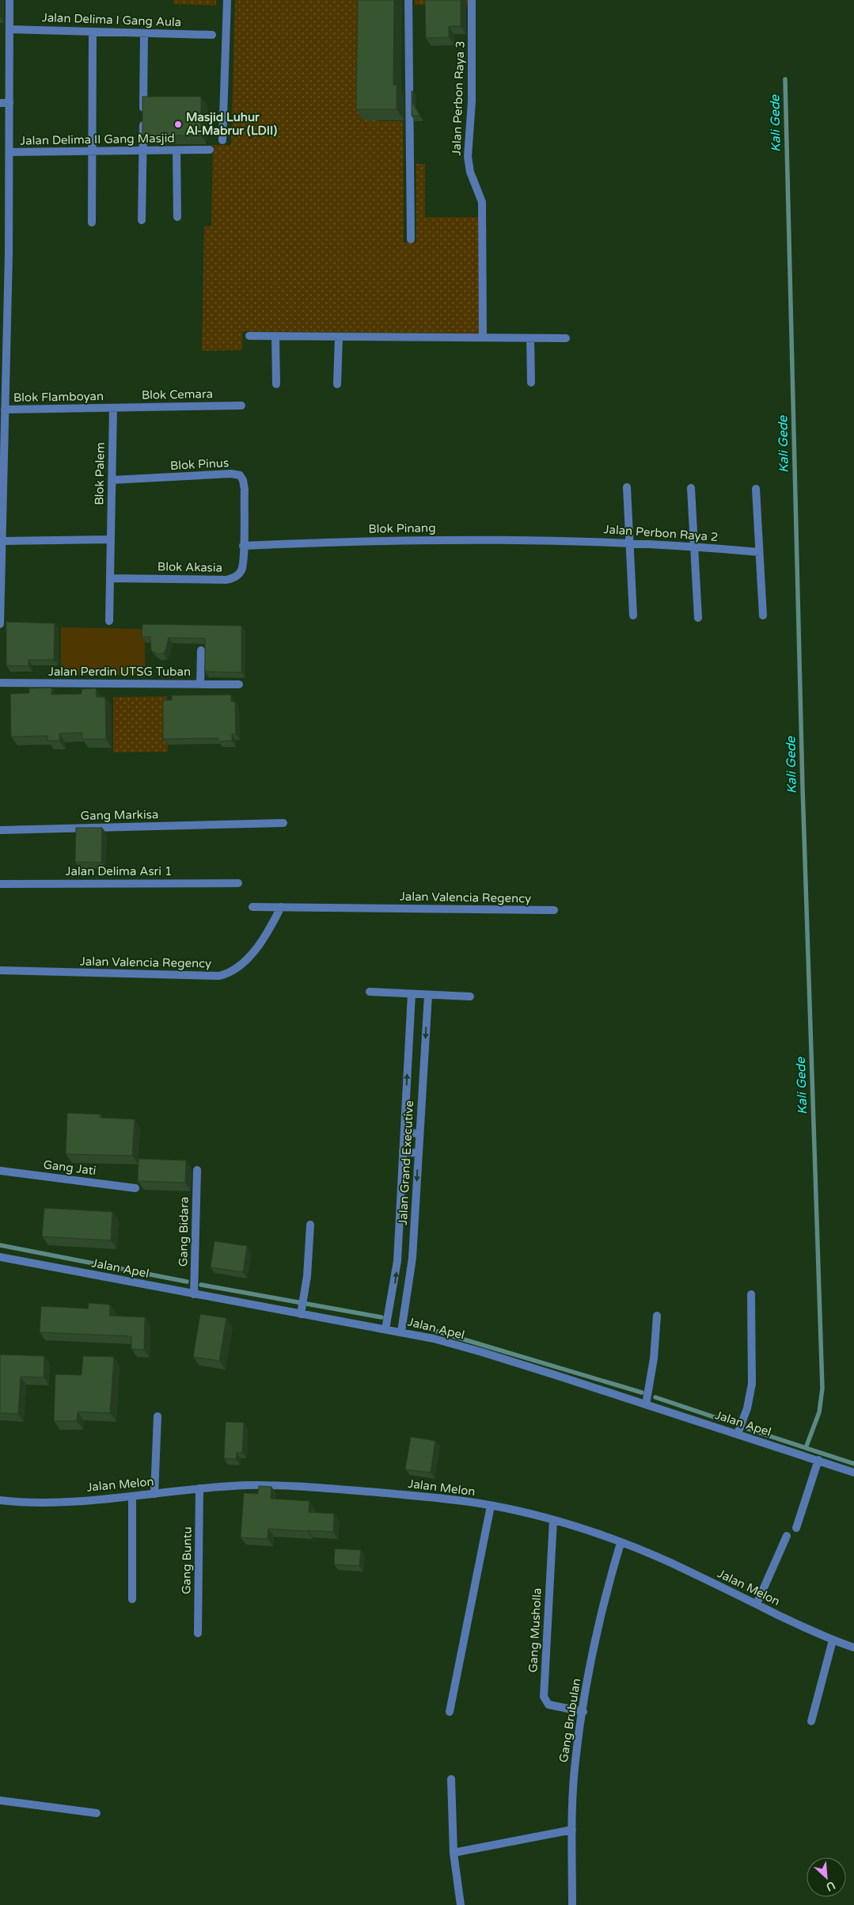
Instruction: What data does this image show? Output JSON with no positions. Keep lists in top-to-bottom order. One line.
{"streets":{"street":["Jalan Delima I Gang Aula","Jalan Perbon Raya 3","Jalan Delima II Gang Masjid","Blok Cemara","Blok Flamboyan","Blok Pinus","Blok Palem","Blok Pinang","Jalan Perbon Raya 2","Blok Akasia","Jalan Perdin UTSG Tuban","Gang Markisa","Jalan Delima Asri 1","Jalan Valencia Regency","Jalan Grand Executive","Gang Jati","Gang Bidara","Jalan Apel","Jalan Melon","Gang Buntu","Gang Musholla","Gang Brubulan"]},"crossings":[["Blok Cemara","Blok Flamboyan"],["Blok Cemara","Blok Palem"],["Blok Flamboyan","Blok Palem"],["Blok Pinus","Blok Palem"],["Blok Pinus","Blok Pinang"],["Blok Pinus","Blok Akasia"],["Blok Pinang","Jalan Perbon Raya 2"],["Blok Pinang","Blok Akasia"],["Jalan Grand Executive","Jalan Apel"],["Gang Bidara","Jalan Apel"],["Jalan Melon","Gang Buntu"],["Jalan Melon","Gang Musholla"],["Jalan Melon","Gang Brubulan"],["Gang Musholla","Gang Brubulan"]],"water":["Kali Gede"],"places":["Masjid Luhur Al-Mabrur (LDII)"],"north":"bottom right"}
